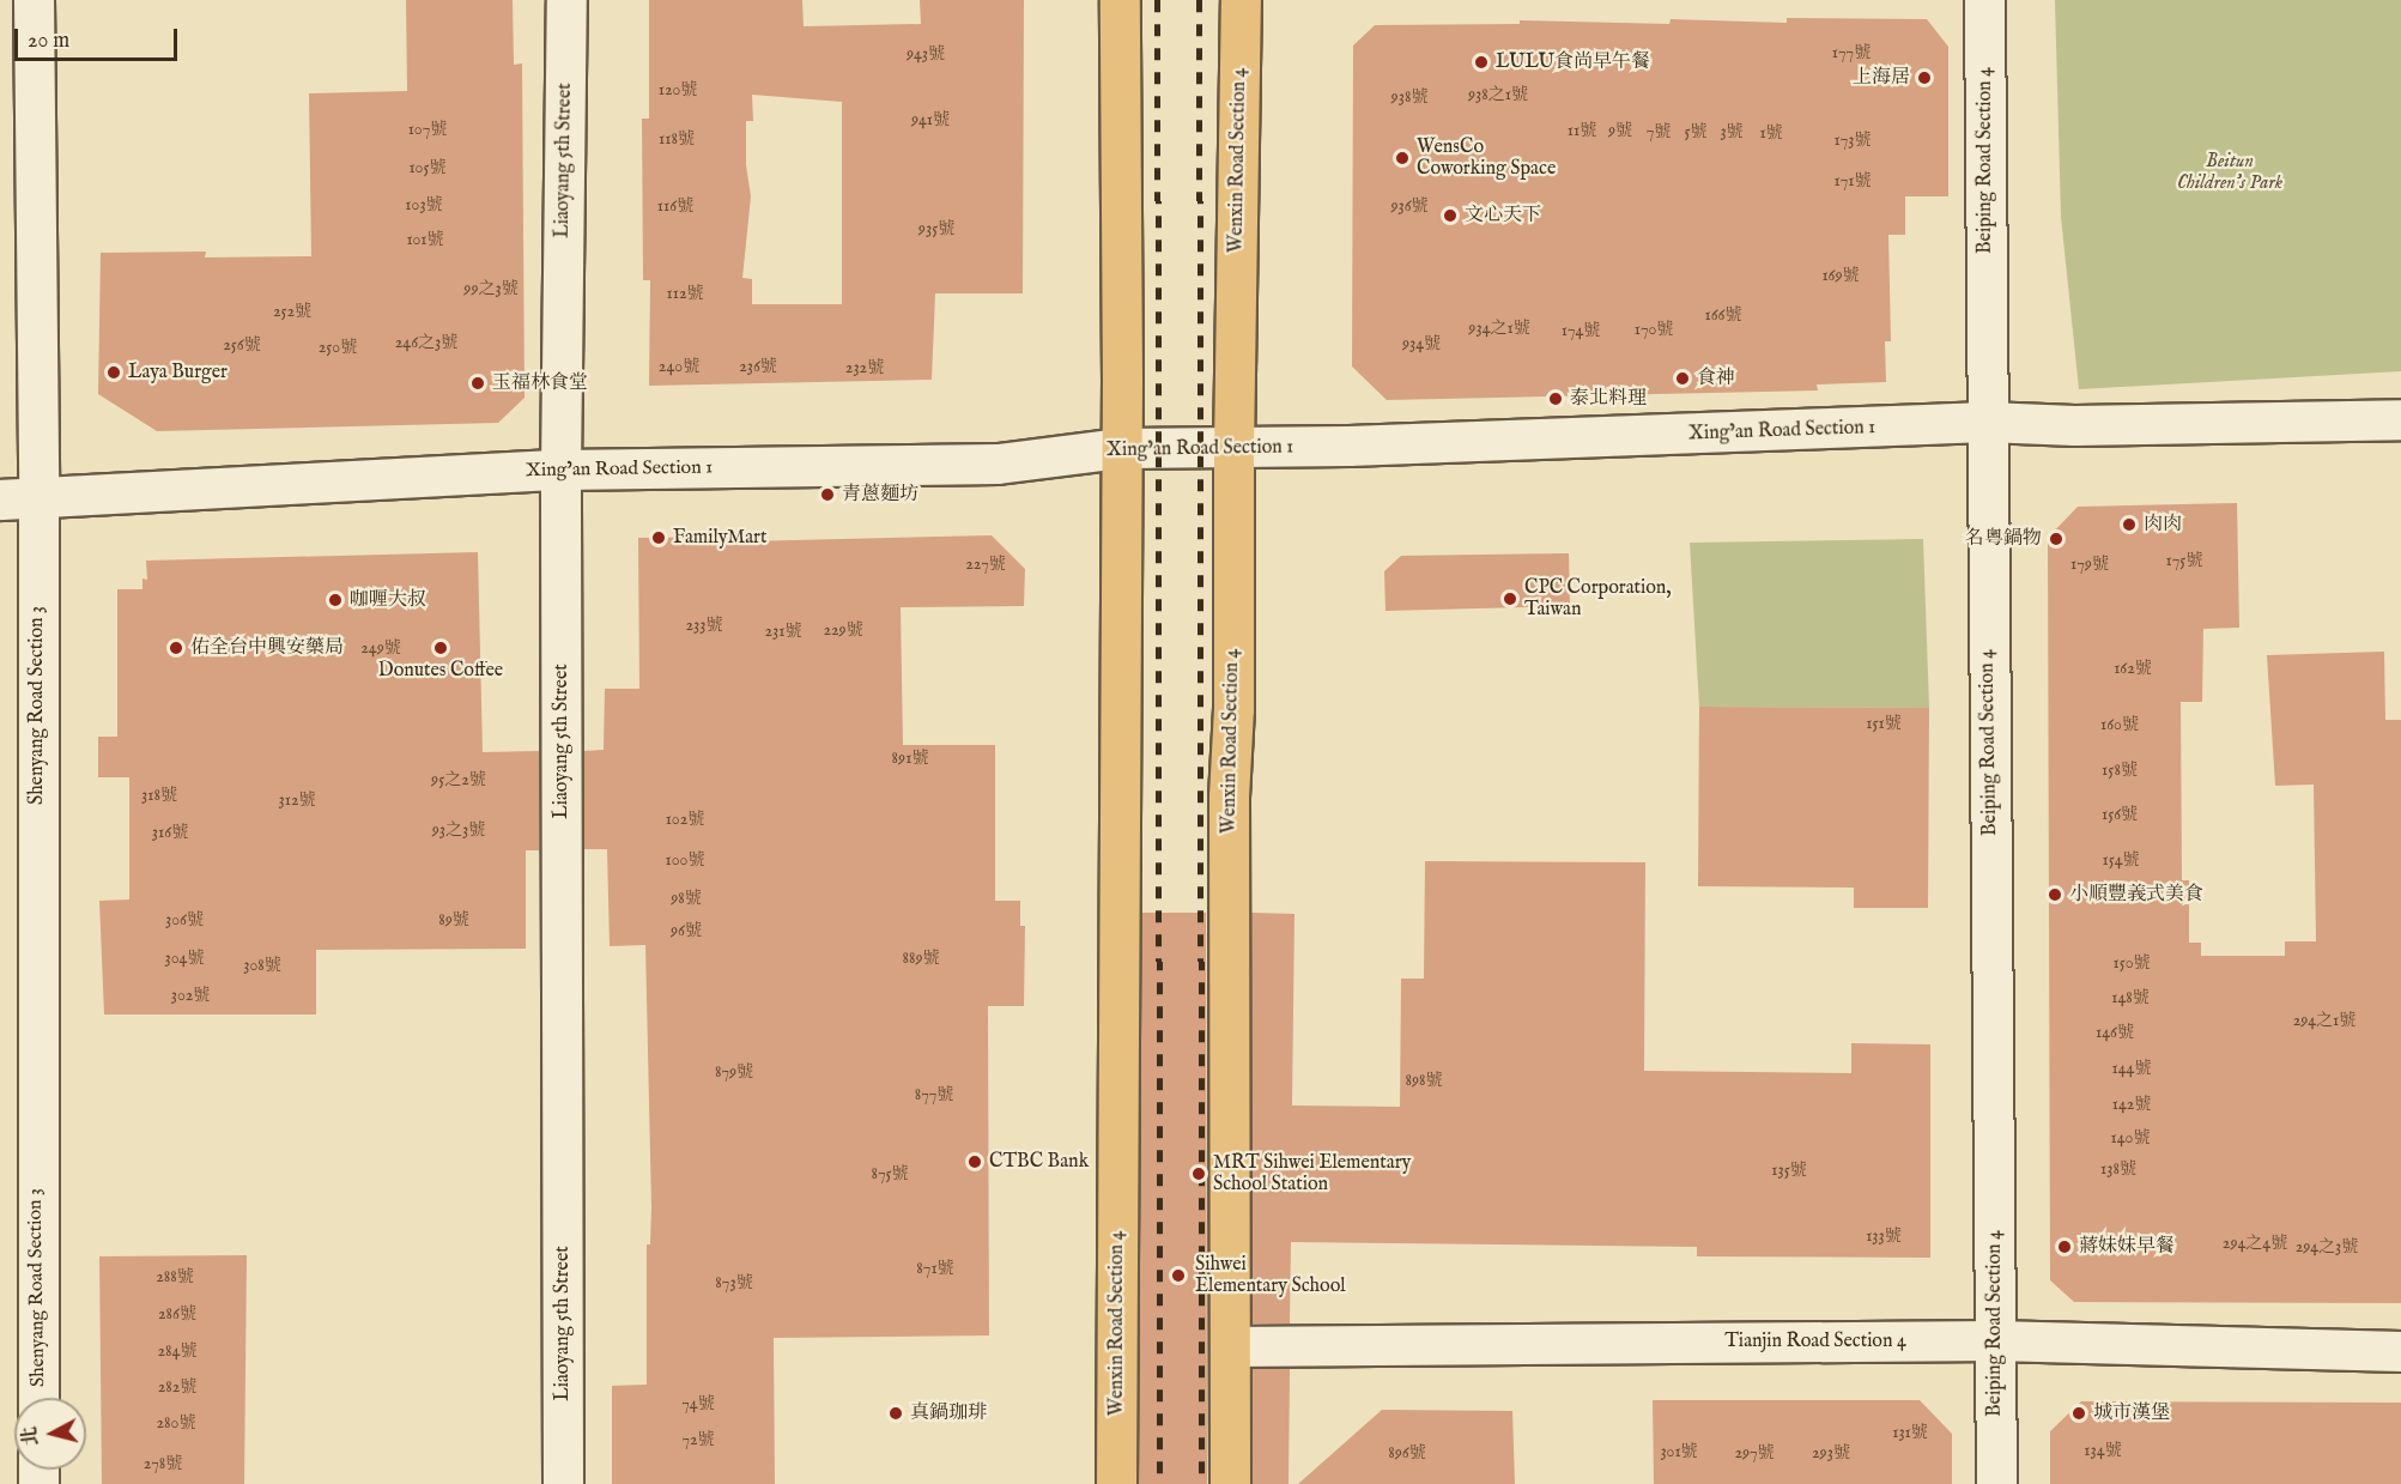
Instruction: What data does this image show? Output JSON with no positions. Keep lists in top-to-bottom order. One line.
{"streets":{"main road":["Wenxin Road Section 4"],"street":["Liaoyang 5th Street","Beiping Road Section 4","Xing’an Road Section 1","Shenyang Road Section 3","Tianjin Road Section 4"]},"crossings":[["Liaoyang 5th Street","Xing’an Road Section 1"],["Wenxin Road Section 4","Xing’an Road Section 1"],["Wenxin Road Section 4","Tianjin Road Section 4"],["Beiping Road Section 4","Xing’an Road Section 1"],["Beiping Road Section 4","Tianjin Road Section 4"],["Xing’an Road Section 1","Shenyang Road Section 3"]],"parks":["Beitun Children's Park"],"places":["LULU食尚早午餐","上海居","WensCo Coworking Space","文心天下","Laya Burger","食神","玉福林食堂","泰北料理","青蔥麵坊","肉肉","FamilyMart","名粵鍋物","CPC Corporation, Taiwan","咖喱大叔","佑全台中興安藥局","Donutes Coffee","小順豐義式美食","CTBC Bank","MRT Sihwei Elementary School Station","蔣妹妹早餐","Sihwei Elementary School","真鍋珈琲","城市漢堡"],"house_numbers":["177號","943號","120號","938之1號","938號","941號","107號","11號","9號","7號","5號","3號","1號","118號","173號","105號","171號","103號","116號","936號","935號","101號","169號","99之3號","112號","252號","166號","934之1號","170號","174號","246之3號","934號","256號","250號","240號","236號","232號","175號","227號","179號","233號","229號","231號","249號","162號","151號","160號","891號","158號","95之2號","318號","312號","156號","102號","93之3號","316號","100號","154號","98號","306號","89號","96號","304號","889號","150號","308號","302號","148號","294之1號","146號","144號","879號","898號","877號","142號","140號","138號","135號","875號","133號","294之4號","294之3號","871號","288號","873號","286號","284號","282號","74號","280號","131號","72號","134號","301號","896號","297號","293號","278號"],"scale_bar":"20 m","north":"left"}
